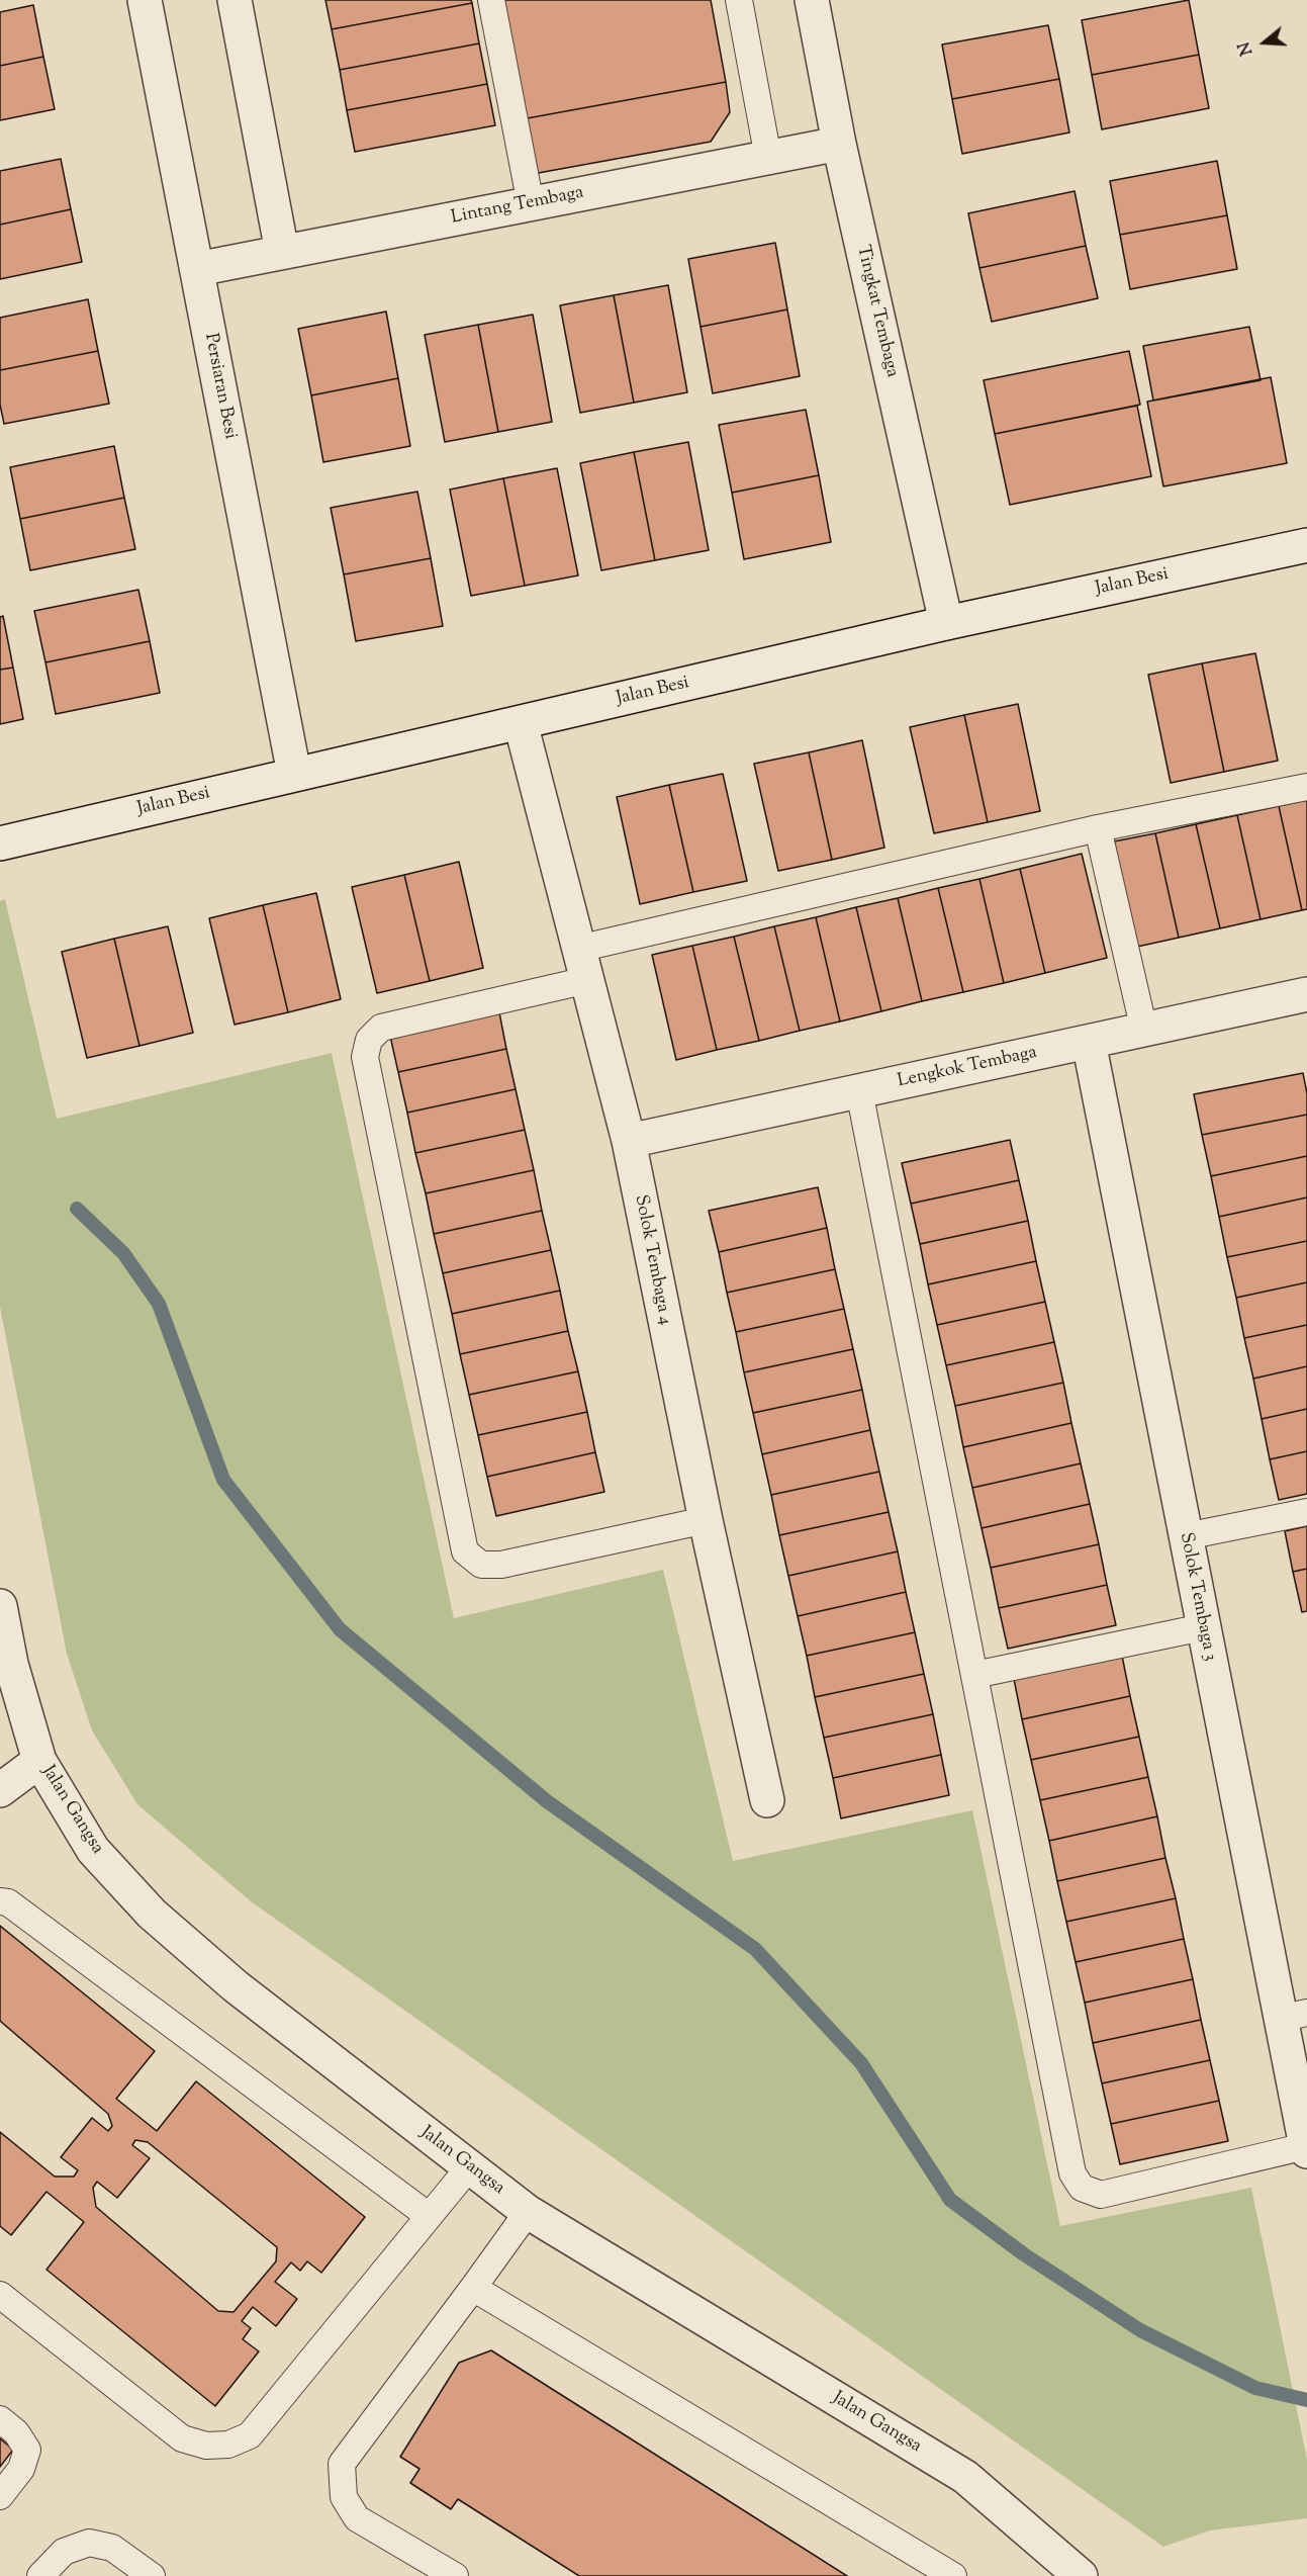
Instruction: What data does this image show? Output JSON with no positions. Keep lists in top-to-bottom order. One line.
{"streets":{"street":["Lintang Tembaga","Tingkat Tembaga","Persiaran Besi","Jalan Besi","Lengkok Tembaga","Solok Tembaga 4","Solok Tembaga 3","Jalan Gangsa"]},"crossings":[["Lintang Tembaga","Tingkat Tembaga"],["Lintang Tembaga","Persiaran Besi"],["Tingkat Tembaga","Jalan Besi"],["Persiaran Besi","Jalan Besi"],["Jalan Besi","Solok Tembaga 4"],["Lengkok Tembaga","Solok Tembaga 4"],["Lengkok Tembaga","Solok Tembaga 3"]],"north":"left"}
